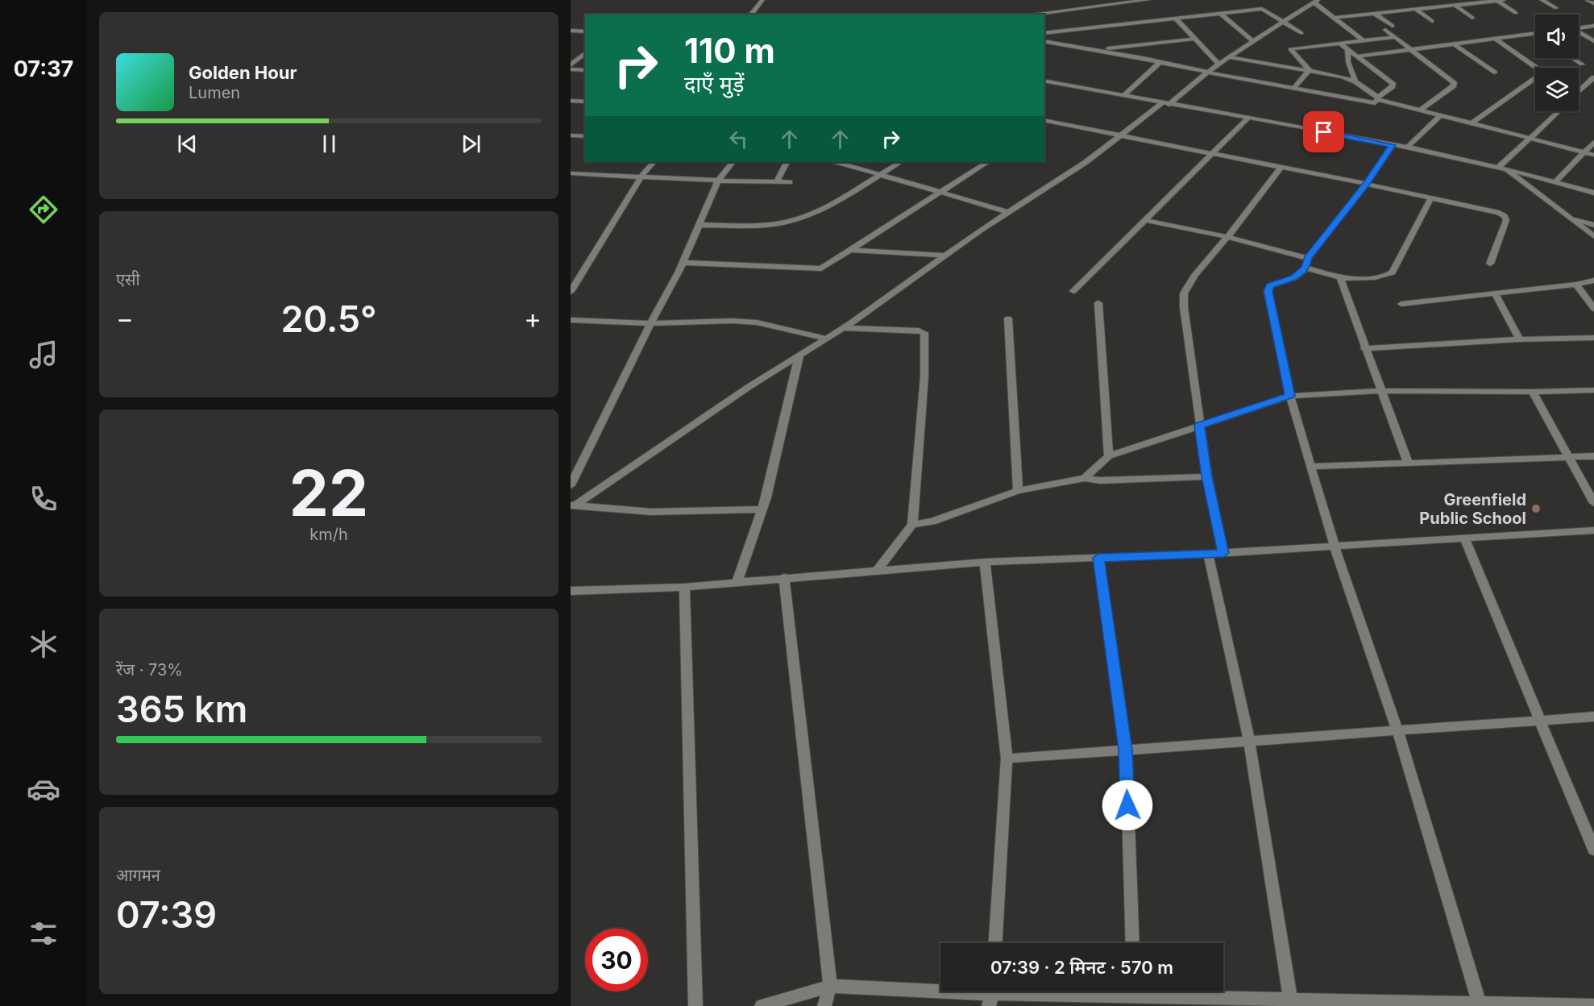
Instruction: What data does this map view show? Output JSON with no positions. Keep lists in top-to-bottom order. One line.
{"places":["Greenfield Public School"],"page":{"tabs":"07:37","turn":["110 m","दाएँ मुड़ें"],"song":["Golden Hour","Lumen"],"tile":["एसी",["22","km/h"],["रेंज · 73%","365 km"],["आगमन","07:39"]],"heat":["−","20.5°","+"],"limit":"30","trip":"07:39 · 2 मिनट · 570 m"}}
